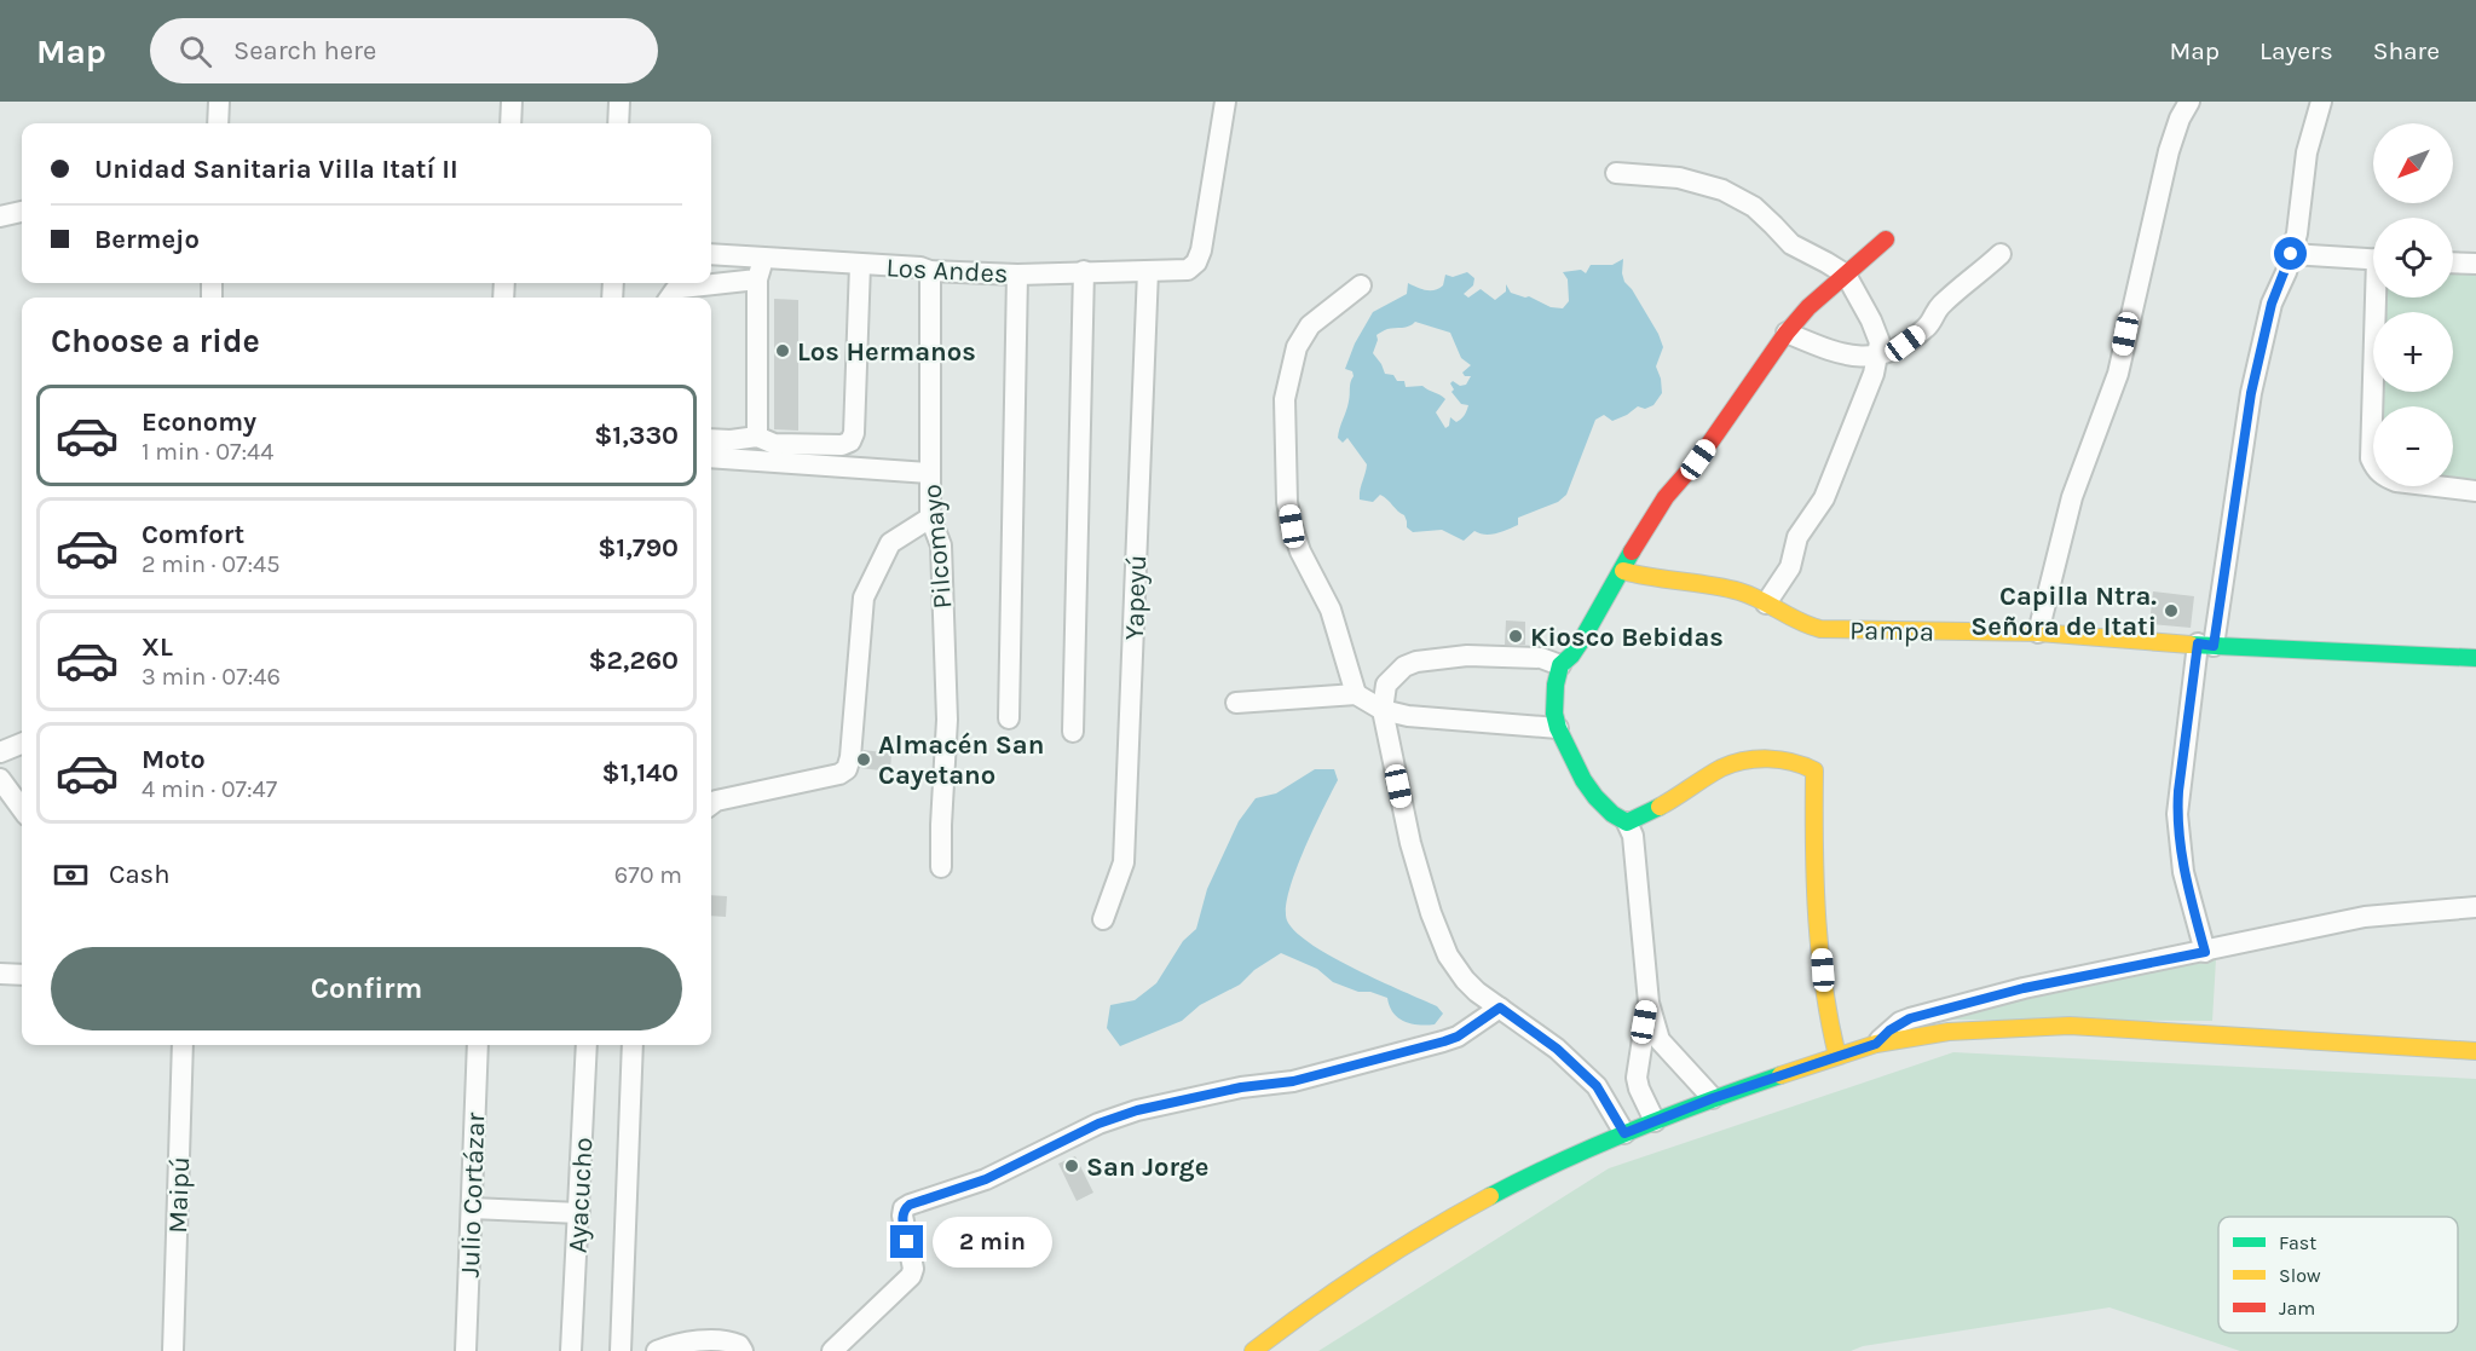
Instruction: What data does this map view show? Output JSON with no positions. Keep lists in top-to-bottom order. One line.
{"streets":{"street":["Los Andes","Pilcomayo","Yapeyú","Pampa","Maipú","Julio Cortázar","Ayacucho"]},"crossings":[["Los Andes","Pilcomayo"],["Los Andes","Yapeyú"]],"places":["Los Hermanos","Capilla Ntra. Señora de Itati","Kiosco Bebidas","Almacén San Cayetano","San Jorge"],"legend":["Fast","Slow","Jam"],"north":"bottom left","page":{"header":"Map","search":"Search here","nav":["Map","Layers","Share"],"map_buttons":["+","−"],"banner":["Unidad Sanitaria Villa Itatí II","Bermejo"],"heading":"Choose a ride","list":[{"name":"Economy","note":"1 min · 07:44","value":"$1,330"},{"name":"Comfort","note":"2 min · 07:45","value":"$1,790"},{"name":"XL","note":"3 min · 07:46","value":"$2,260"},{"name":"Moto","note":"4 min · 07:47","value":"$1,140"}],"pay":["Cash","670 m"],"buttons":"Confirm","bubble":"2 min"}}
